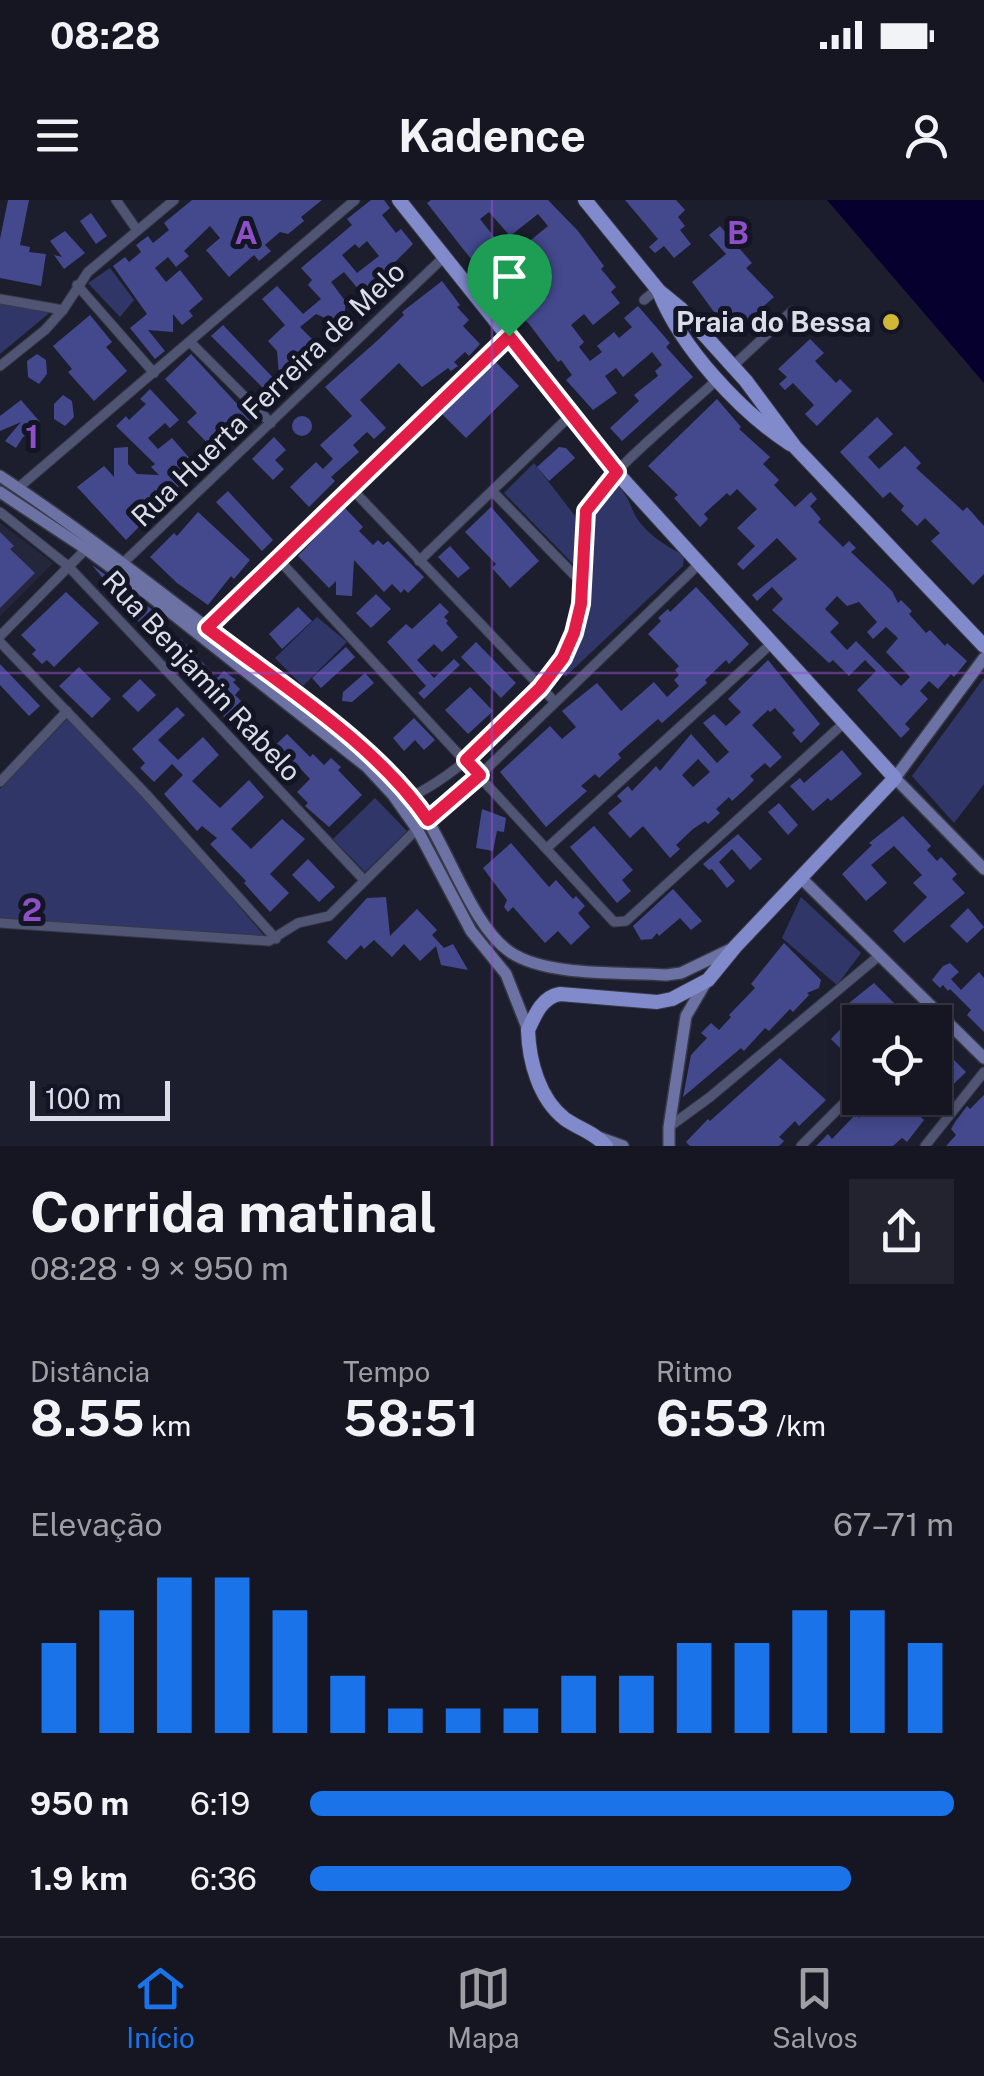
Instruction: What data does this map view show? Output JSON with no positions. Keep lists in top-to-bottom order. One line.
{"streets":{"street":["Rua Huerta Ferreira de Melo","Rua Benjamin Rabelo"]},"places":["Praia do Bessa"],"scale_bar":"100 m","page":{"status":"08:28","header":"Kadence","scale":"100 m","heading":["Corrida matinal","08:28 · 9 × 950 m"],"stats":[["Distância","8.55 km"],["Tempo","58:51"],["Ritmo","6:53 /km"]],"chart":["Elevação","67–71 m"],"list":[{"name":"950 m","note":"6:19"},{"name":"1.9 km","note":"6:36"}],"tabs":["Início","Mapa","Salvos"]},"grid":{"columns":["A","B"],"rows":["1","2"]}}
